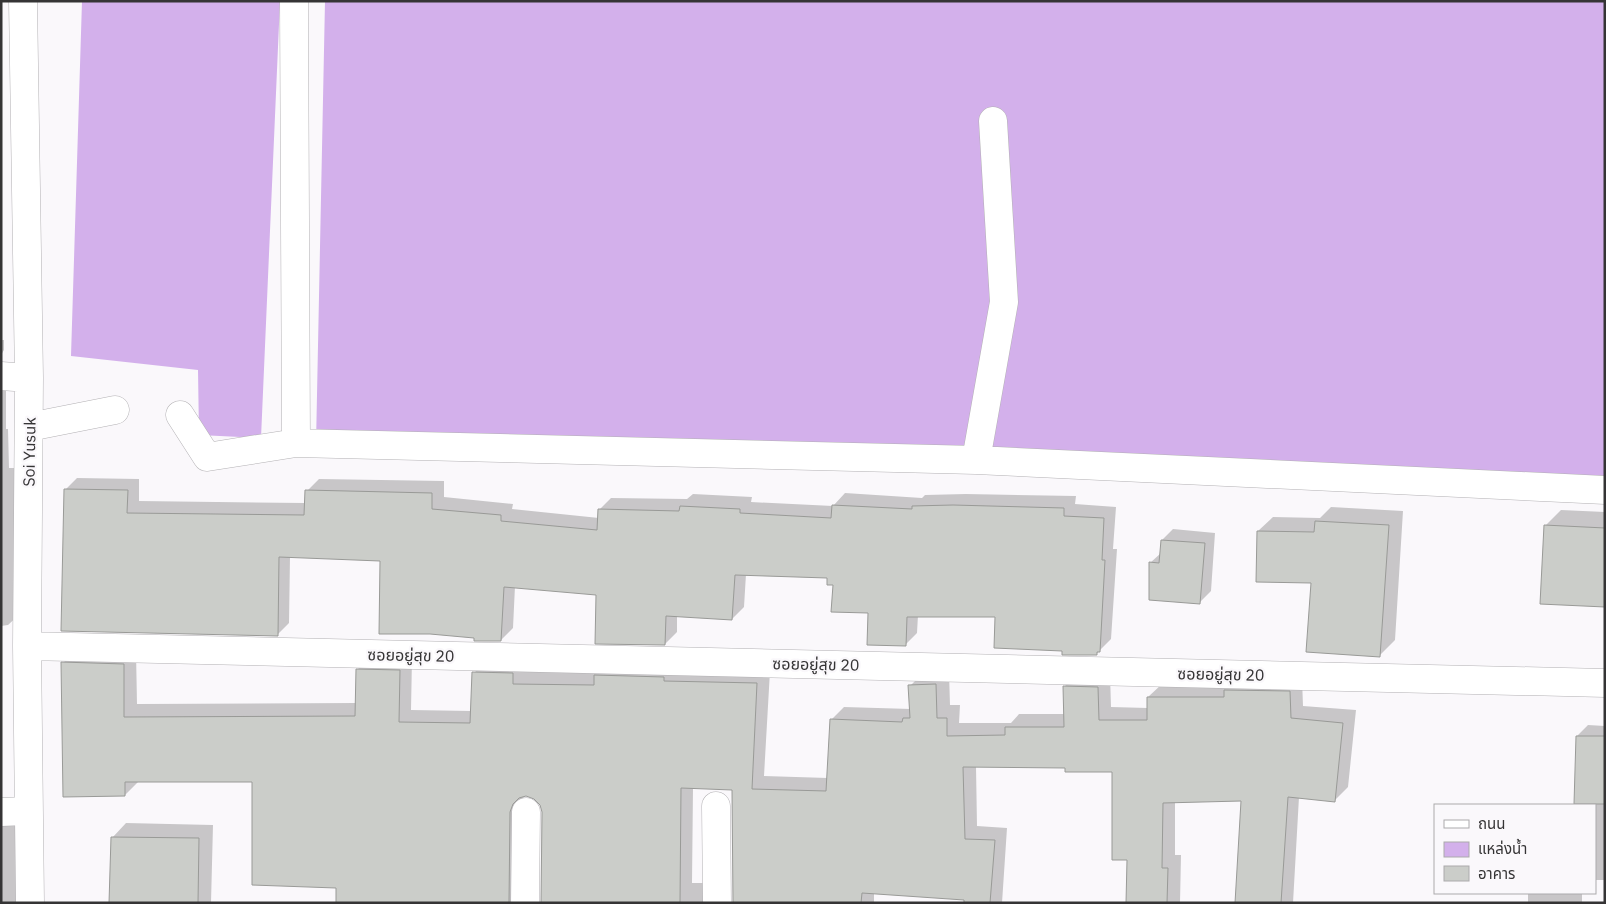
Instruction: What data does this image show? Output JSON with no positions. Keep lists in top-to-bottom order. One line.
{"streets":{"street":["Soi Yusuk","ซอยอยู่สุข 20"]},"crossings":[["Soi Yusuk","ซอยอยู่สุข 20"]],"legend":["ถนน","แหล่งน้ำ","อาคาร"]}
